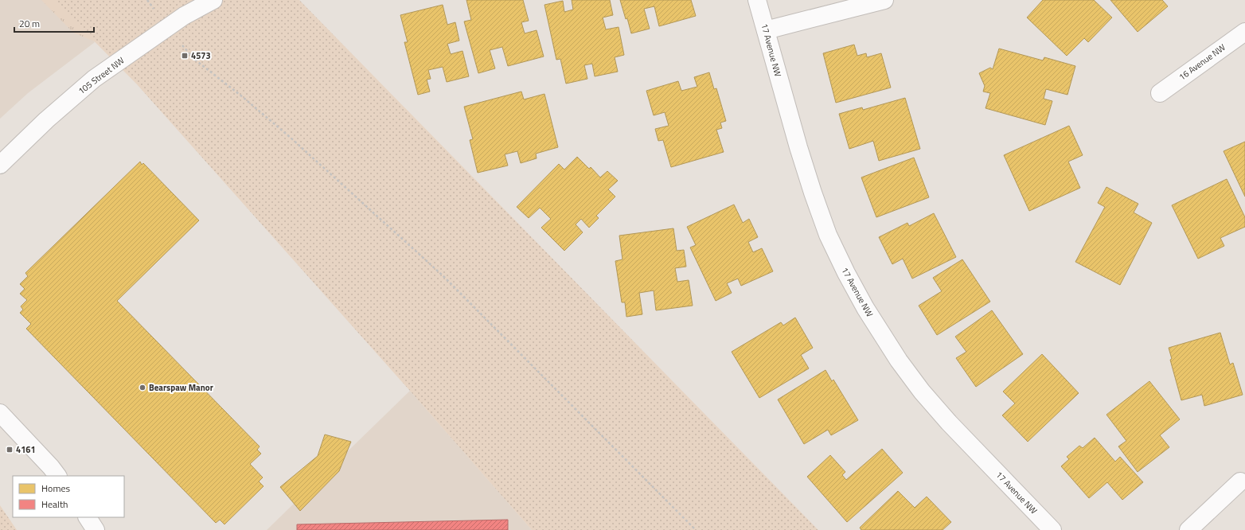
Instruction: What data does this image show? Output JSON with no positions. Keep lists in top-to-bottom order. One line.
{"streets":{"street":["17 Avenue NW","16 Avenue NW","105 Street NW"]},"places":{"transit":["4573","4161"],"other":["Bearspaw Manor"]},"legend":["Homes","Health"],"scale_bar":"20 m"}
